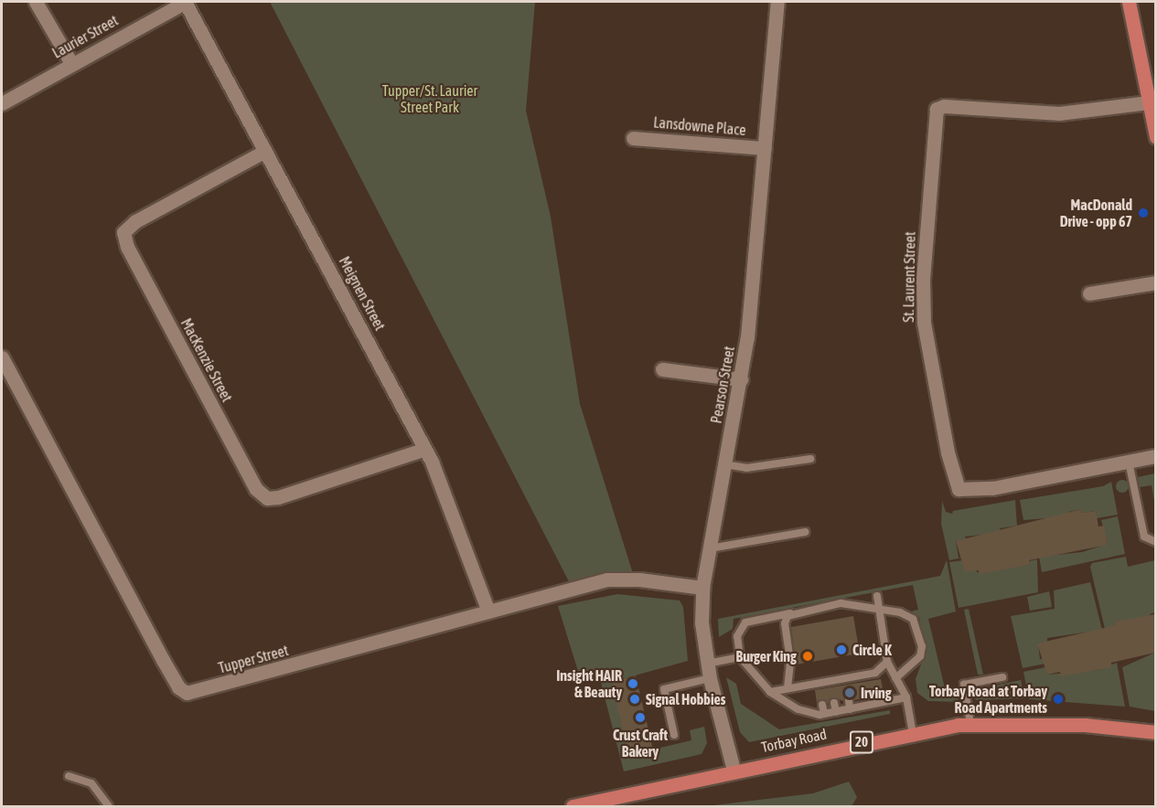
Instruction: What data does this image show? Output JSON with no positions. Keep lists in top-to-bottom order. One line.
{"streets":{"main road":["Torbay Road","20"],"street":["Laurier Street","Lansdowne Place","St. Laurent Street","Meignen Street","MacKenzie Street","Pearson Street","Tupper Street"]},"crossings":[["Laurier Street","Meignen Street"],["Lansdowne Place","Pearson Street"],["Meignen Street","MacKenzie Street"],["Meignen Street","Tupper Street"],["Pearson Street","Tupper Street"],["Pearson Street","Torbay Road"]],"parks":["Tupper/St. Laurier Street Park"],"places":["MacDonald Drive - opp 67","Circle K","Burger King","Insight HAIR & Beauty","Irving","Signal Hobbies","Torbay Road at Torbay Road Apartments","Crust Craft Bakery"]}
